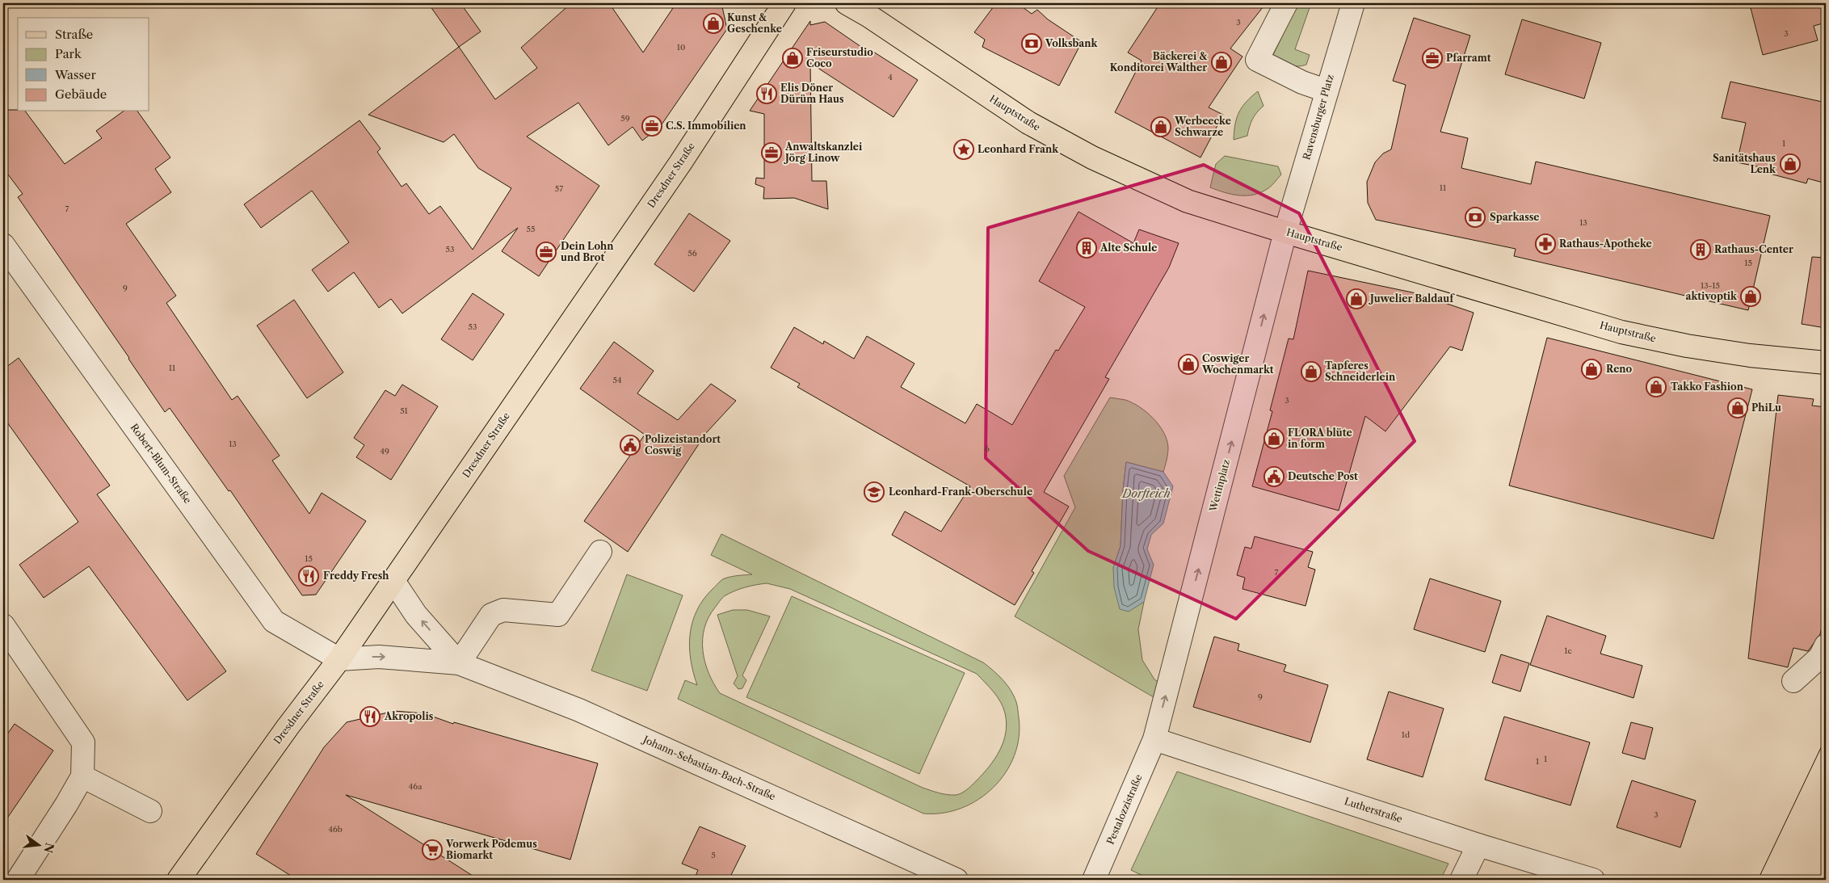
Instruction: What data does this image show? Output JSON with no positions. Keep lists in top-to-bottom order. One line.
{"streets":{"main road":["Hauptstraße","Dresdner Straße"],"street":["Ravensburger Platz","Robert-Blum-Straße","Wettinplatz","Johann-Sebastian-Bach-Straße","Pestalozzistraße","Lutherstraße"]},"crossings":[["Hauptstraße","Ravensburger Platz"],["Hauptstraße","Wettinplatz"],["Ravensburger Platz","Wettinplatz"],["Dresdner Straße","Robert-Blum-Straße"],["Dresdner Straße","Johann-Sebastian-Bach-Straße"],["Robert-Blum-Straße","Johann-Sebastian-Bach-Straße"],["Wettinplatz","Pestalozzistraße"],["Wettinplatz","Lutherstraße"],["Pestalozzistraße","Lutherstraße"]],"one_way":["Wettinplatz"],"water":["Dorfteich"],"places":{"shop":["Kunst & Geschenke","Friseurstudio Coco","Bäckerei & Konditorei Walther","Werbeecke Schwarze","Sanitätshaus Lenk","aktivoptik","Juwelier Baldauf","Coswiger Wochenmarkt","Reno","Tapferes Schneiderlein","Takko Fashion","PhiLu","FLORA blüte in form"],"bank":["Volksbank","Sparkasse"],"office":["Pfarramt","C.S. Immobilien","Anwaltskanzlei Jörg Linow","Dein Lohn und Brot"],"restaurant":["Elis Döner Dürüm Haus","Freddy Fresh","Akropolis"],"place":["Leonhard Frank"],"pharmacy":["Rathaus-Apotheke"],"building":["Alte Schule","Rathaus-Center"],"public building":["Polizeistandort Coswig","Deutsche Post"],"school or university":["Leonhard-Frank-Oberschule"],"supermarket":["Vorwerk Podemus Biomarkt"]},"house_numbers":["3","3","10","4","59","1","11","57","7","13","55","53","56","15","13-15","9","53","11","54","3","51","13","6","49","15","7","1c","9","1d","1","1","46a","3","46b","5"],"legend":["Straße","Park","Wasser","Gebäude"],"north":"right"}
